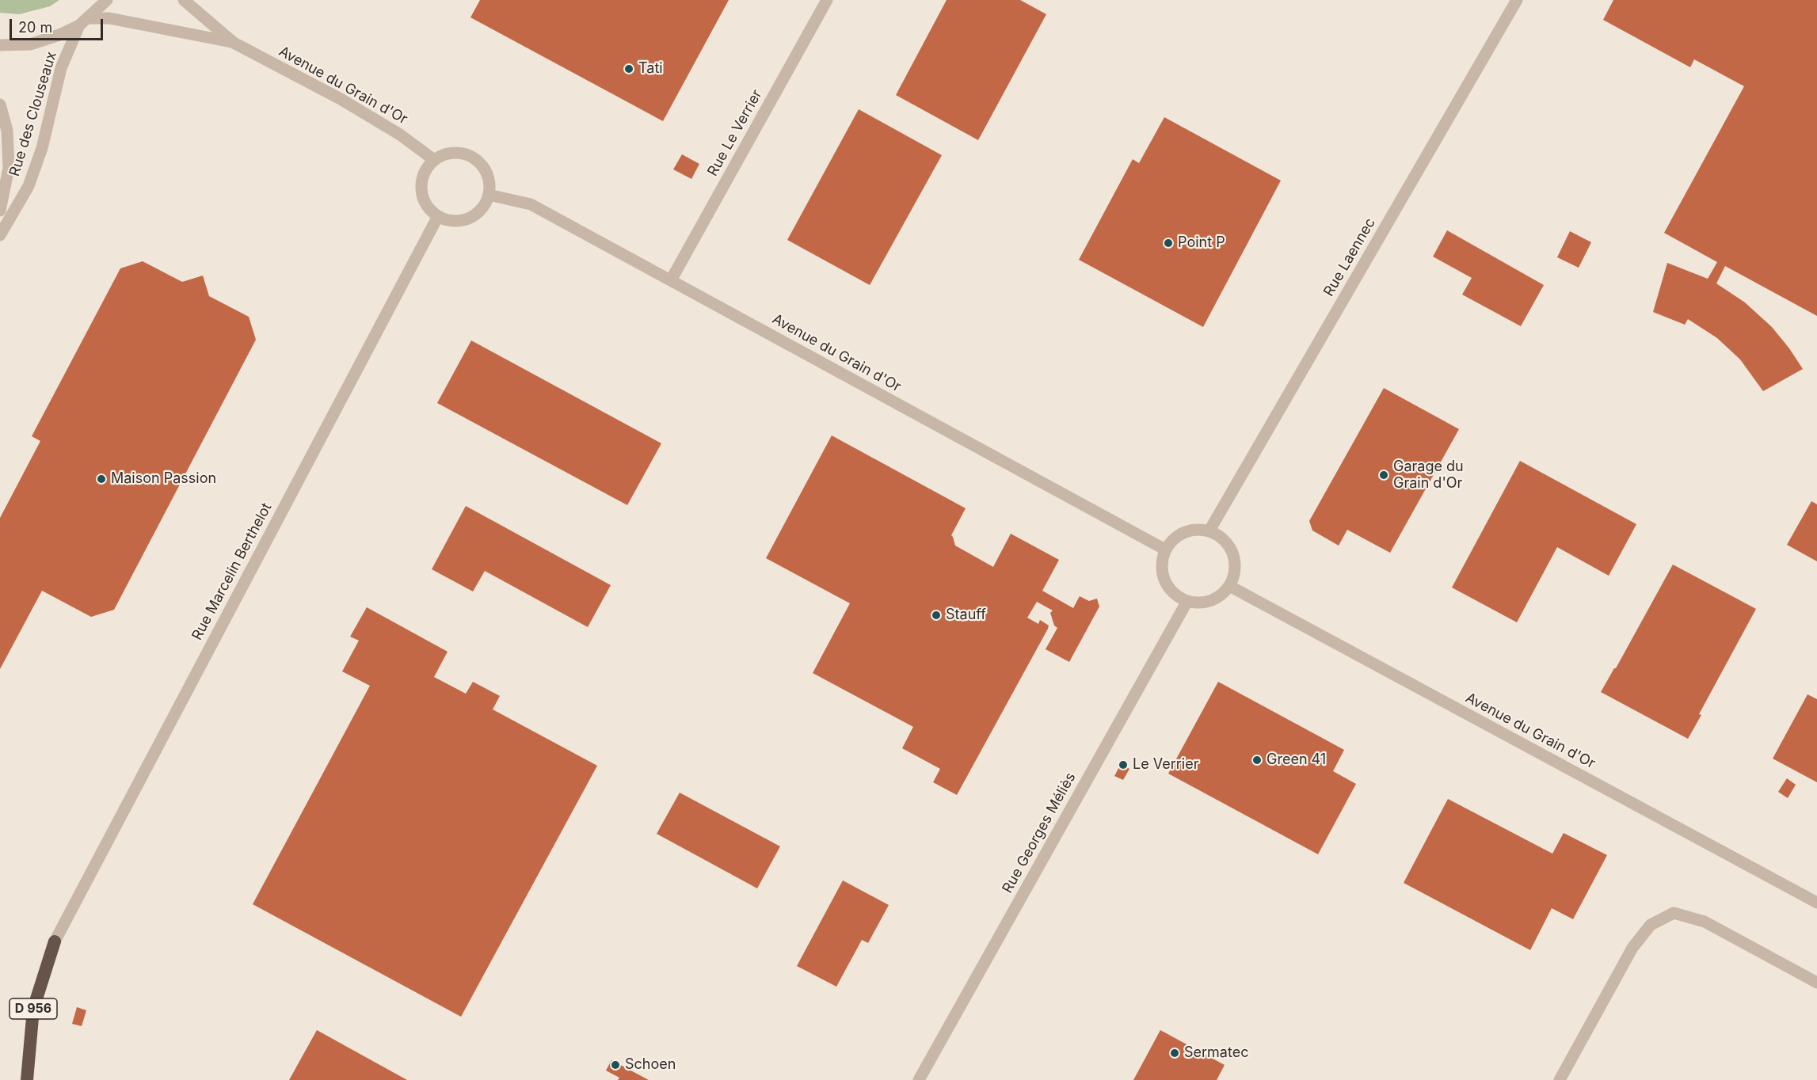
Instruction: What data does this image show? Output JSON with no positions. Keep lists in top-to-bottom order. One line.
{"streets":{"highway":["D 956"],"street":["Avenue du Grain d'Or","Rue des Clouseaux","Rue Le Verrier","Rue Laennec","Rue Marcelin Berthelot","Rue Georges Méliès"]},"crossings":[["Avenue du Grain d'Or","Rue des Clouseaux"],["Avenue du Grain d'Or","Rue Le Verrier"],["Avenue du Grain d'Or","Rue Laennec"],["Avenue du Grain d'Or","Rue Marcelin Berthelot"],["Avenue du Grain d'Or","Rue Georges Méliès"],["Rue Laennec","Rue Georges Méliès"],["Rue Marcelin Berthelot","D 956"]],"places":["Tati","Point P","Garage du Grain d'Or","Maison Passion","Stauff","Green 41","Le Verrier","Sermatec","Schoen"],"scale_bar":"20 m"}
